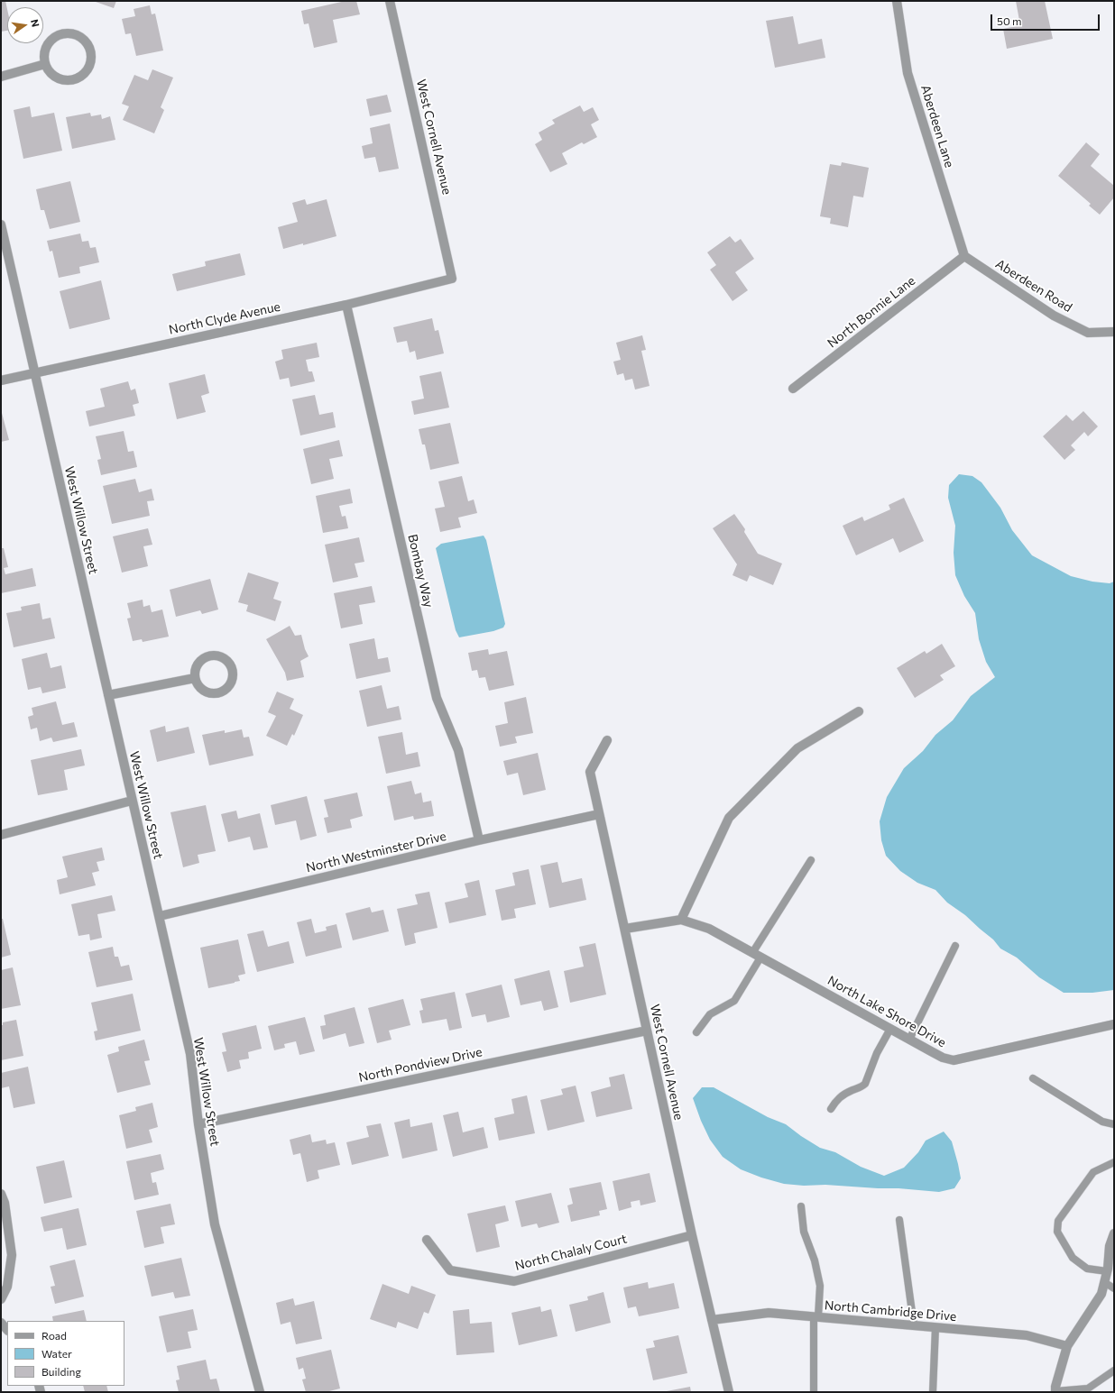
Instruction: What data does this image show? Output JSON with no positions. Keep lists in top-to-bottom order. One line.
{"streets":{"street":["Aberdeen Lane","West Cornell Avenue","Aberdeen Road","North Bonnie Lane","North Clyde Avenue","West Willow Street","Bombay Way","North Westminster Drive","North Lake Shore Drive","North Pondview Drive","North Chalaly Court","North Cambridge Drive"]},"crossings":[["Aberdeen Lane","Aberdeen Road"],["Aberdeen Lane","North Bonnie Lane"],["West Cornell Avenue","North Clyde Avenue"],["West Cornell Avenue","North Westminster Drive"],["West Cornell Avenue","North Lake Shore Drive"],["West Cornell Avenue","North Pondview Drive"],["West Cornell Avenue","North Chalaly Court"],["West Cornell Avenue","North Cambridge Drive"],["Aberdeen Road","North Bonnie Lane"],["North Clyde Avenue","West Willow Street"],["North Clyde Avenue","Bombay Way"],["West Willow Street","North Westminster Drive"],["West Willow Street","North Pondview Drive"],["Bombay Way","North Westminster Drive"]],"legend":["Road","Water","Building"],"scale_bar":"50 m","north":"right"}
